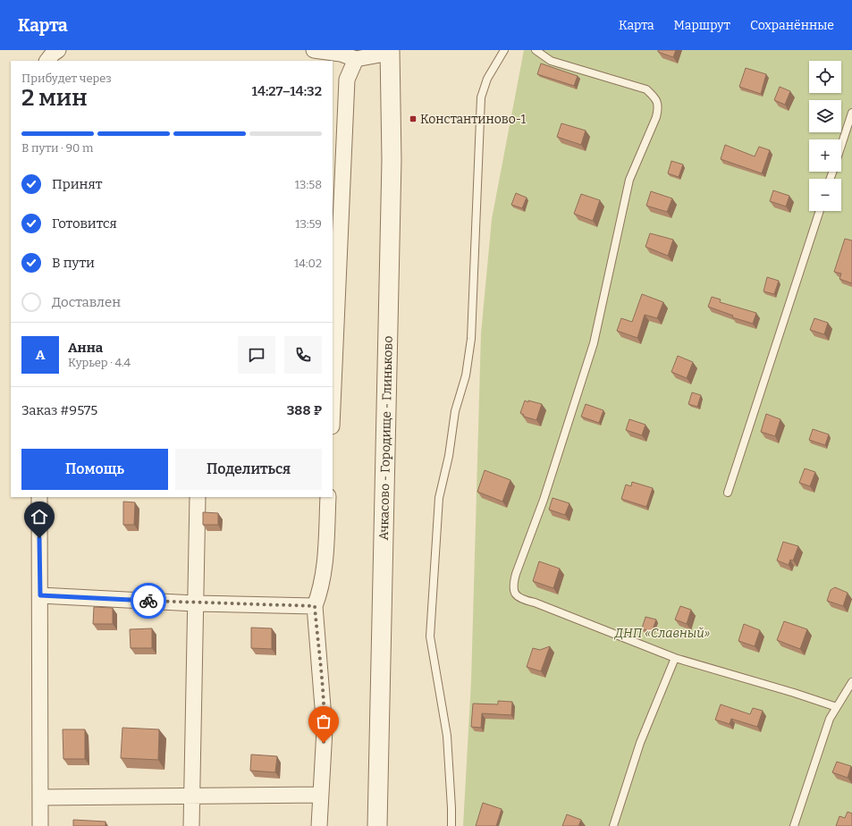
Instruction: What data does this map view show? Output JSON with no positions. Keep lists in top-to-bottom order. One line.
{"streets":{"street":["Ачкасово - Городище - Глиньково"]},"parks":["ДНП «Славный»"],"places":{"transit":["Константиново-1"]},"page":{"header":"Карта","nav":["Карта","Маршрут","Сохранённые"],"map_buttons":["+","−"],"heading":["2 мин","Прибудет через","14:27–14:32"],"panel":["Анна","Курьер · 4.4","Заказ #9575","388 ₽"],"bar":"В пути · 90 m","list":[["Принят","13:58"],["Готовится","13:59"],["В пути","14:02"],"Доставлен"],"round":"А","buttons":["Помощь","Поделиться"]}}
